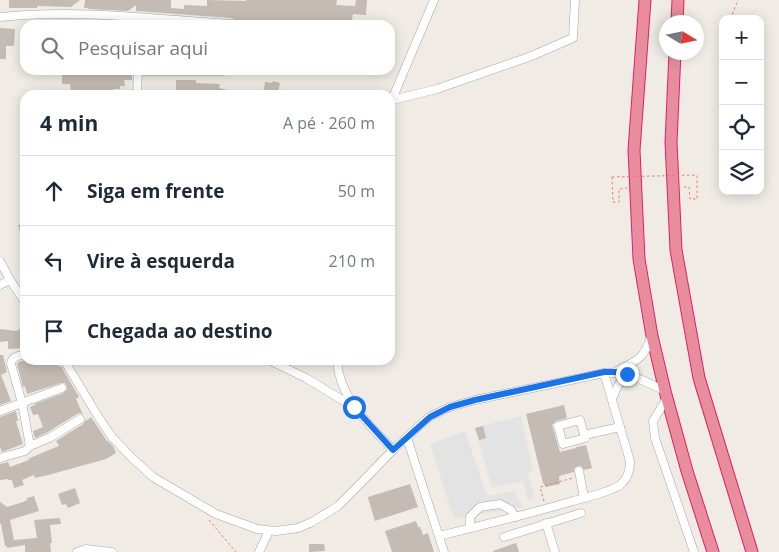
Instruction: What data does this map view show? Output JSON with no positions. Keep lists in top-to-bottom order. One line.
{"north":"right","page":{"map_buttons":["+","−"],"search":"Pesquisar aqui","heading":["4 min","A pé · 260 m"],"list":[["Siga em frente","50 m"],["Vire à esquerda","210 m"],"Chegada ao destino"]}}
